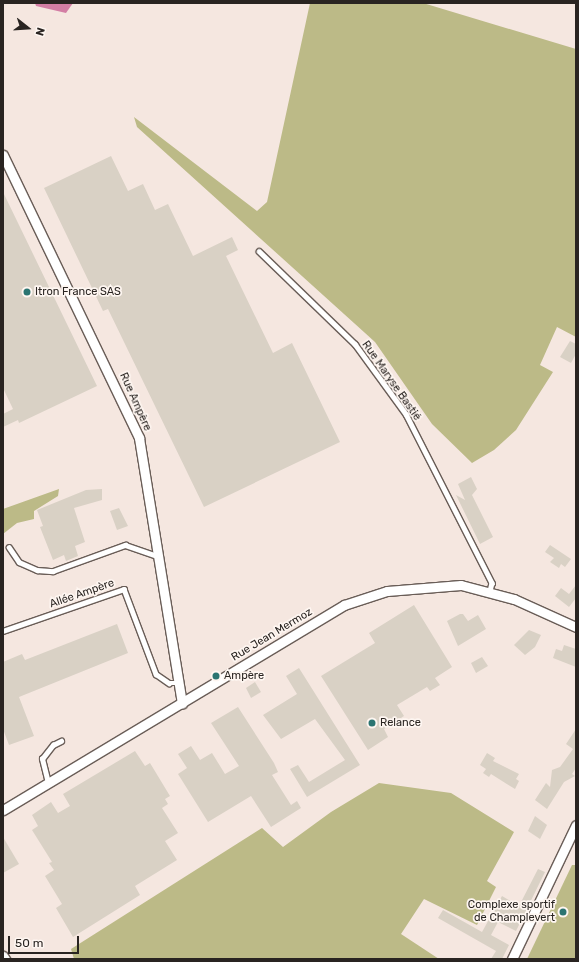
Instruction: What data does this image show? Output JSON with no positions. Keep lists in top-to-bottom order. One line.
{"streets":{"street":["Rue Ampère","Rue Jean Mermoz"],"lane":["Rue Maryse Bastié","Allée Ampère"]},"crossings":[["Rue Maryse Bastié","Rue Jean Mermoz"],["Rue Ampère","Allée Ampère"],["Rue Ampère","Rue Jean Mermoz"]],"places":["Itron France SAS","Ampère","Relance","Complexe sportif de Champlevert"],"scale_bar":"50 m","north":"right"}
